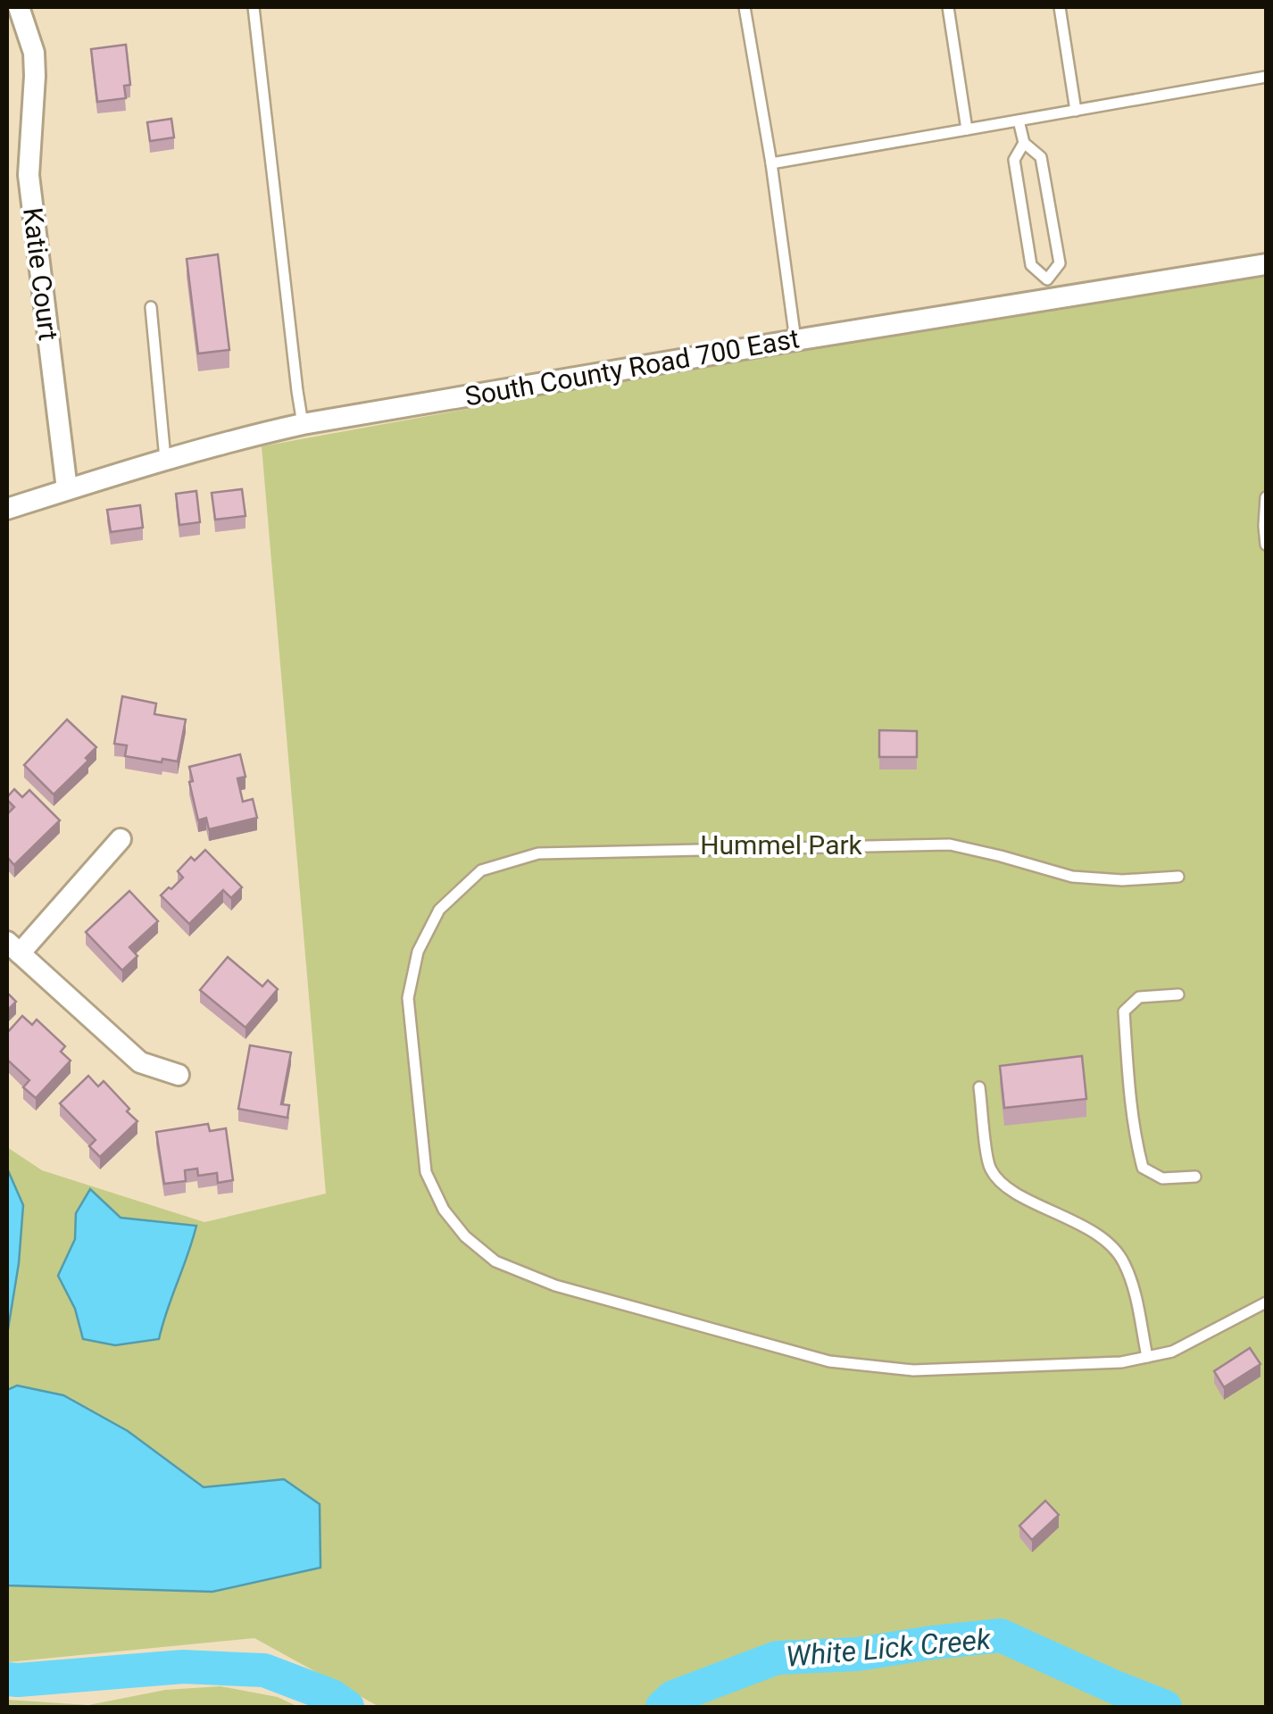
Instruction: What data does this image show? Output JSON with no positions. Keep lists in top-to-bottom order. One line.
{"streets":{"street":["Katie Court","South County Road 700 East"]},"crossings":[["Katie Court","South County Road 700 East"]],"water":["White Lick Creek"],"parks":["Hummel Park"]}
